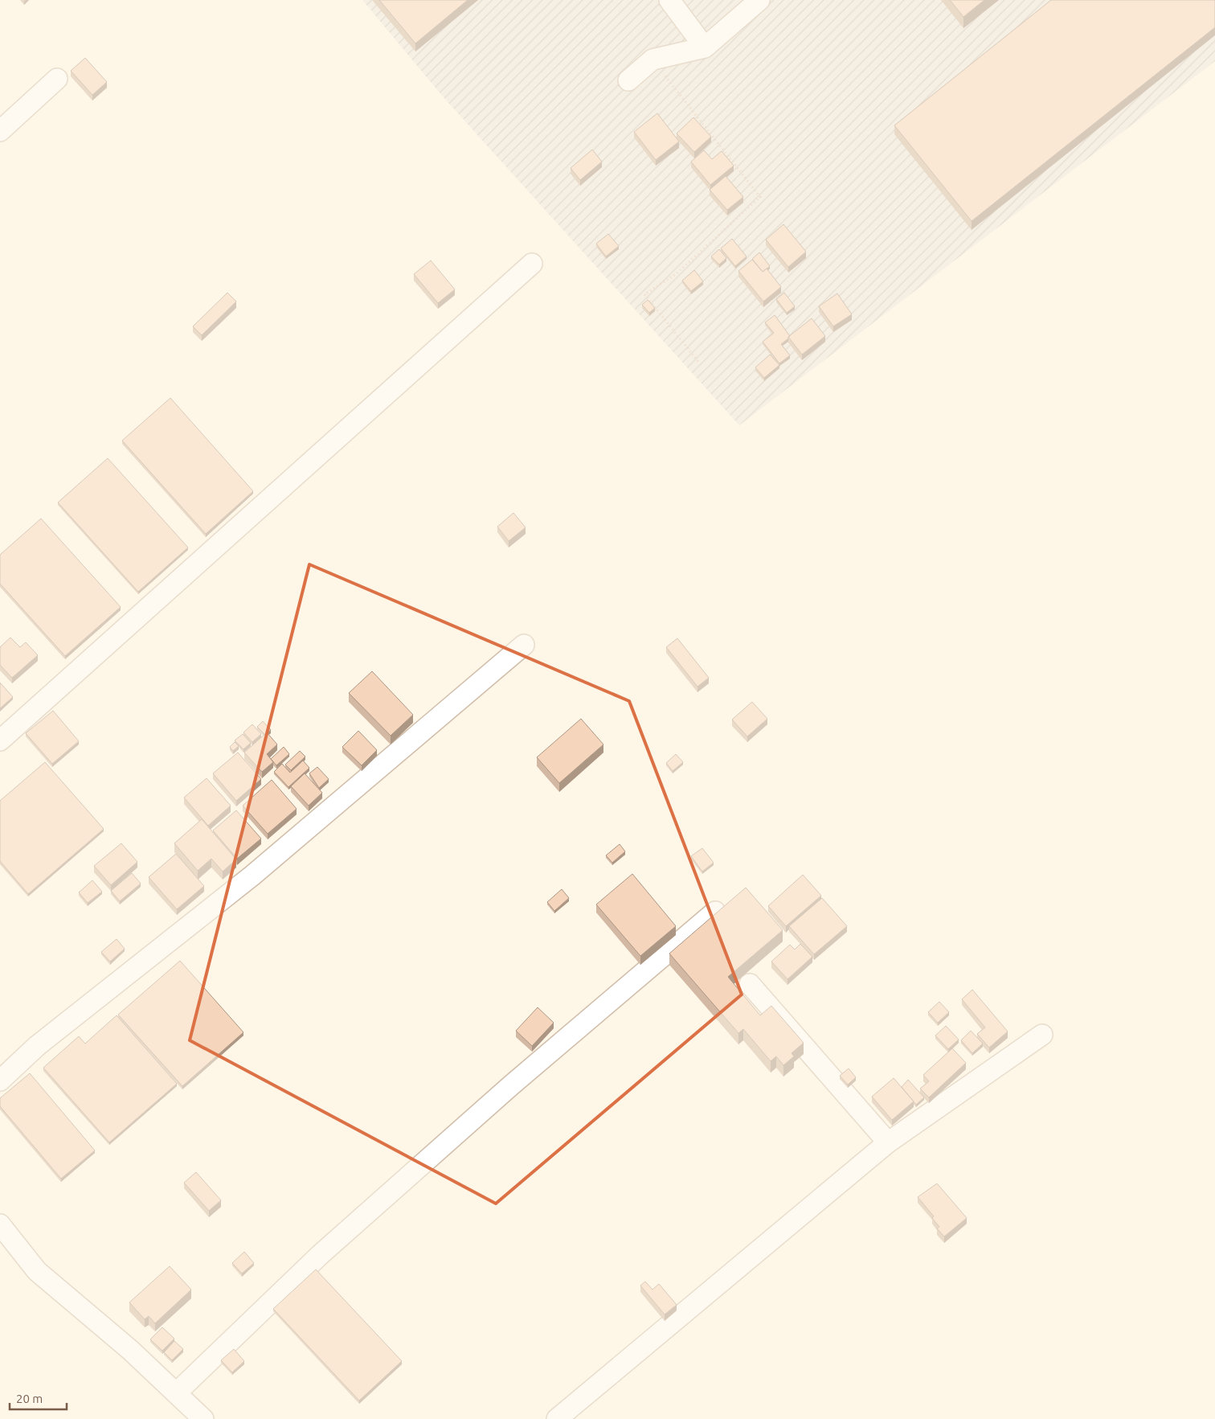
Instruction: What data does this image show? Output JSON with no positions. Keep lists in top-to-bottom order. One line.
{"scale_bar":"20 m"}
